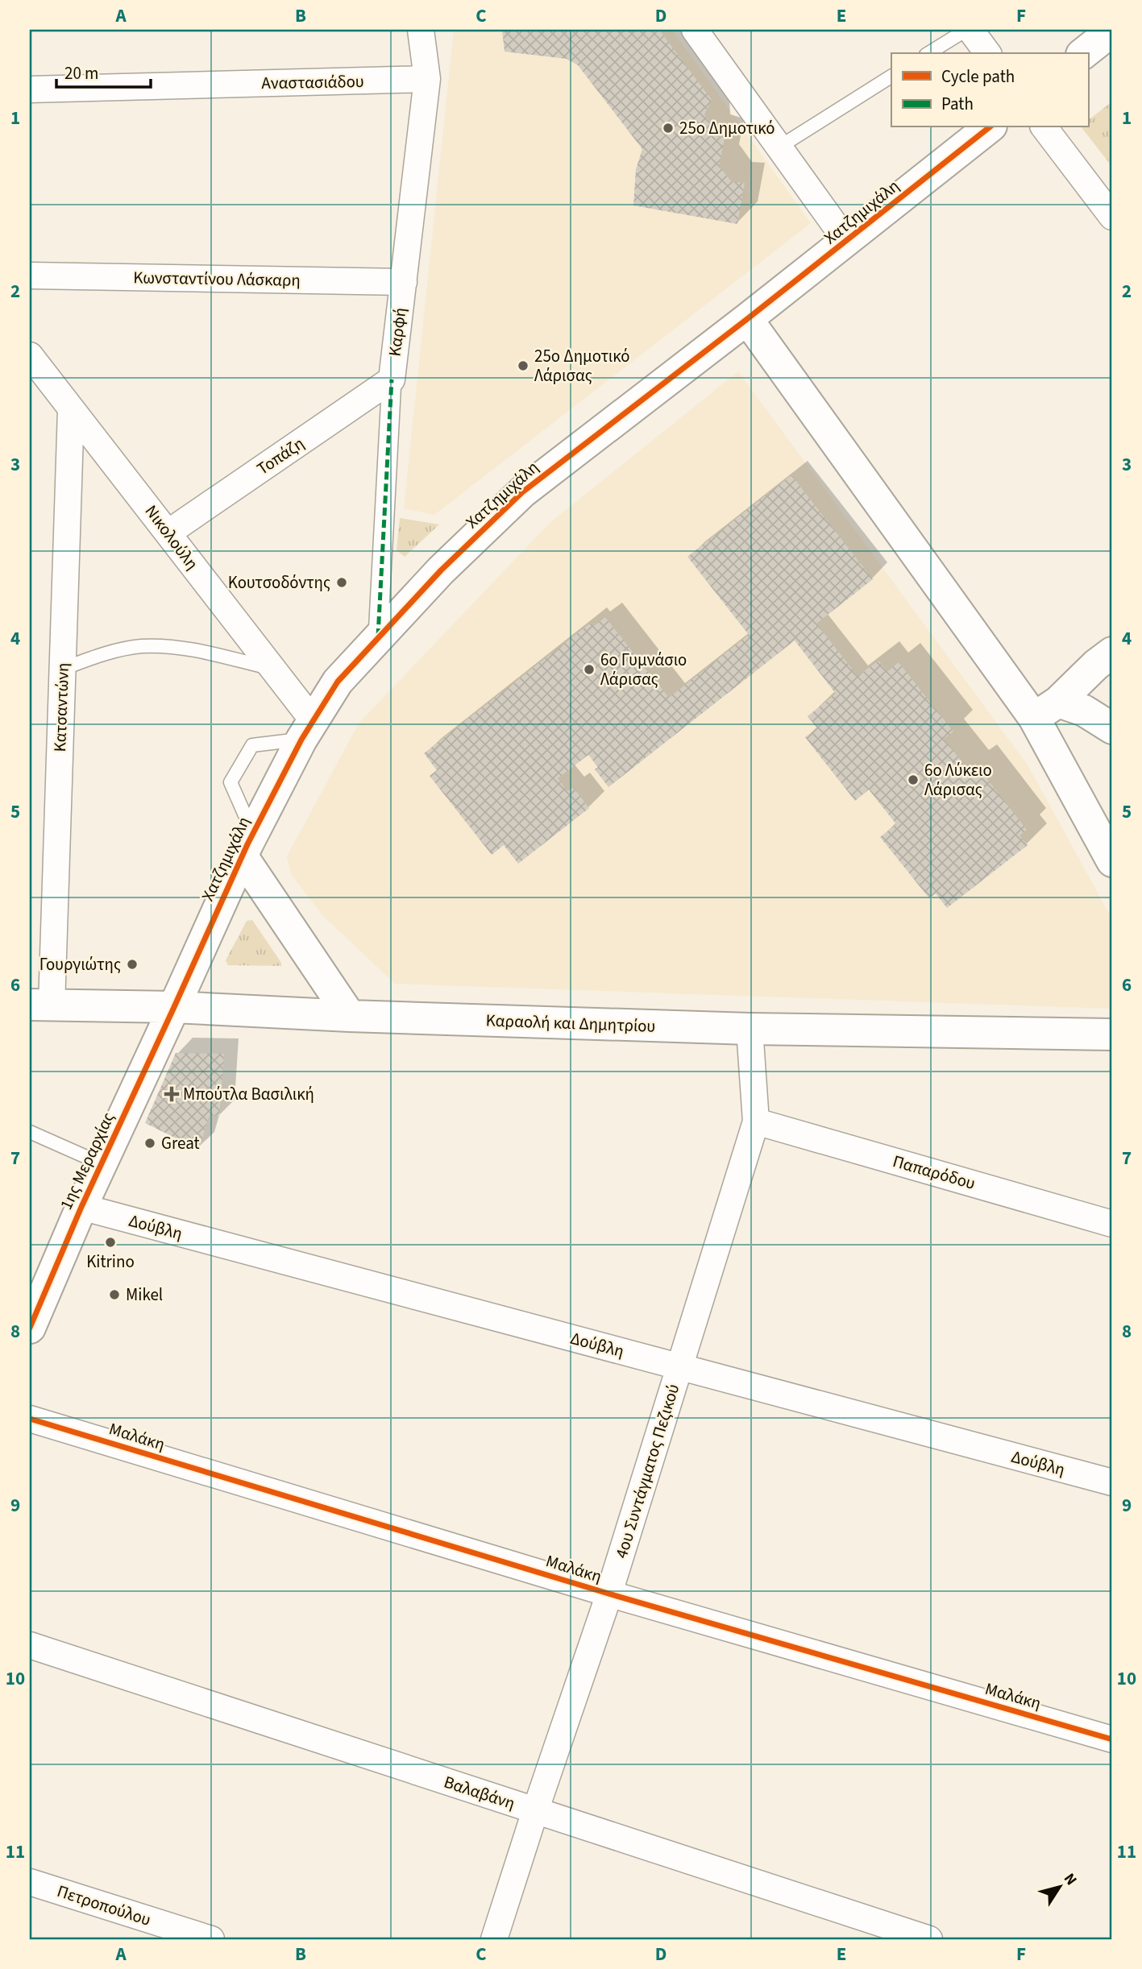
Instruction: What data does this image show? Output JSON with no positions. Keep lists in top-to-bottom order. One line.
{"streets":{"street":["Αναστασιάδου","Χατζημιχάλη","Κωνσταντίνου Λάσκαρη","Καρφή","Τοπάζη","Νικολούλη","Κατσαντώνη","Καραολή και Δημητρίου","1ης Μεραρχίας","Παπαρόδου","Δούβλη","Μαλάκη","4ου Συντάγματος Πεζικού","Βαλαβάνη","Πετροπούλου"]},"crossings":[["Αναστασιάδου","Καρφή"],["Χατζημιχάλη","Καρφή"],["Χατζημιχάλη","Νικολούλη"],["Χατζημιχάλη","Καραολή και Δημητρίου"],["Χατζημιχάλη","1ης Μεραρχίας"],["Κωνσταντίνου Λάσκαρη","Καρφή"],["Καρφή","Τοπάζη"],["Τοπάζη","Νικολούλη"],["Νικολούλη","Κατσαντώνη"],["Κατσαντώνη","Καραολή και Δημητρίου"],["Καραολή και Δημητρίου","1ης Μεραρχίας"],["Καραολή και Δημητρίου","4ου Συντάγματος Πεζικού"],["1ης Μεραρχίας","Δούβλη"],["Παπαρόδου","4ου Συντάγματος Πεζικού"],["Δούβλη","4ου Συντάγματος Πεζικού"],["Μαλάκη","4ου Συντάγματος Πεζικού"],["4ου Συντάγματος Πεζικού","Βαλαβάνη"]],"places":{"other":["25ο Δημοτικό","25ο Δημοτικό Λάρισας","Κουτσοδόντης","6ο Γυμνάσιο Λάρισας","6ο Λύκειο Λάρισας","Γουργιώτης","Great","Kitrino","Mikel"],"health":["Μπούτλα Βασιλική"]},"legend":["Cycle path","Path"],"scale_bar":"20 m","north":"top right","grid":{"columns":["A","B","C","D","E","F"],"rows":["1","2","3","4","5","6","7","8","9","10","11"]}}
